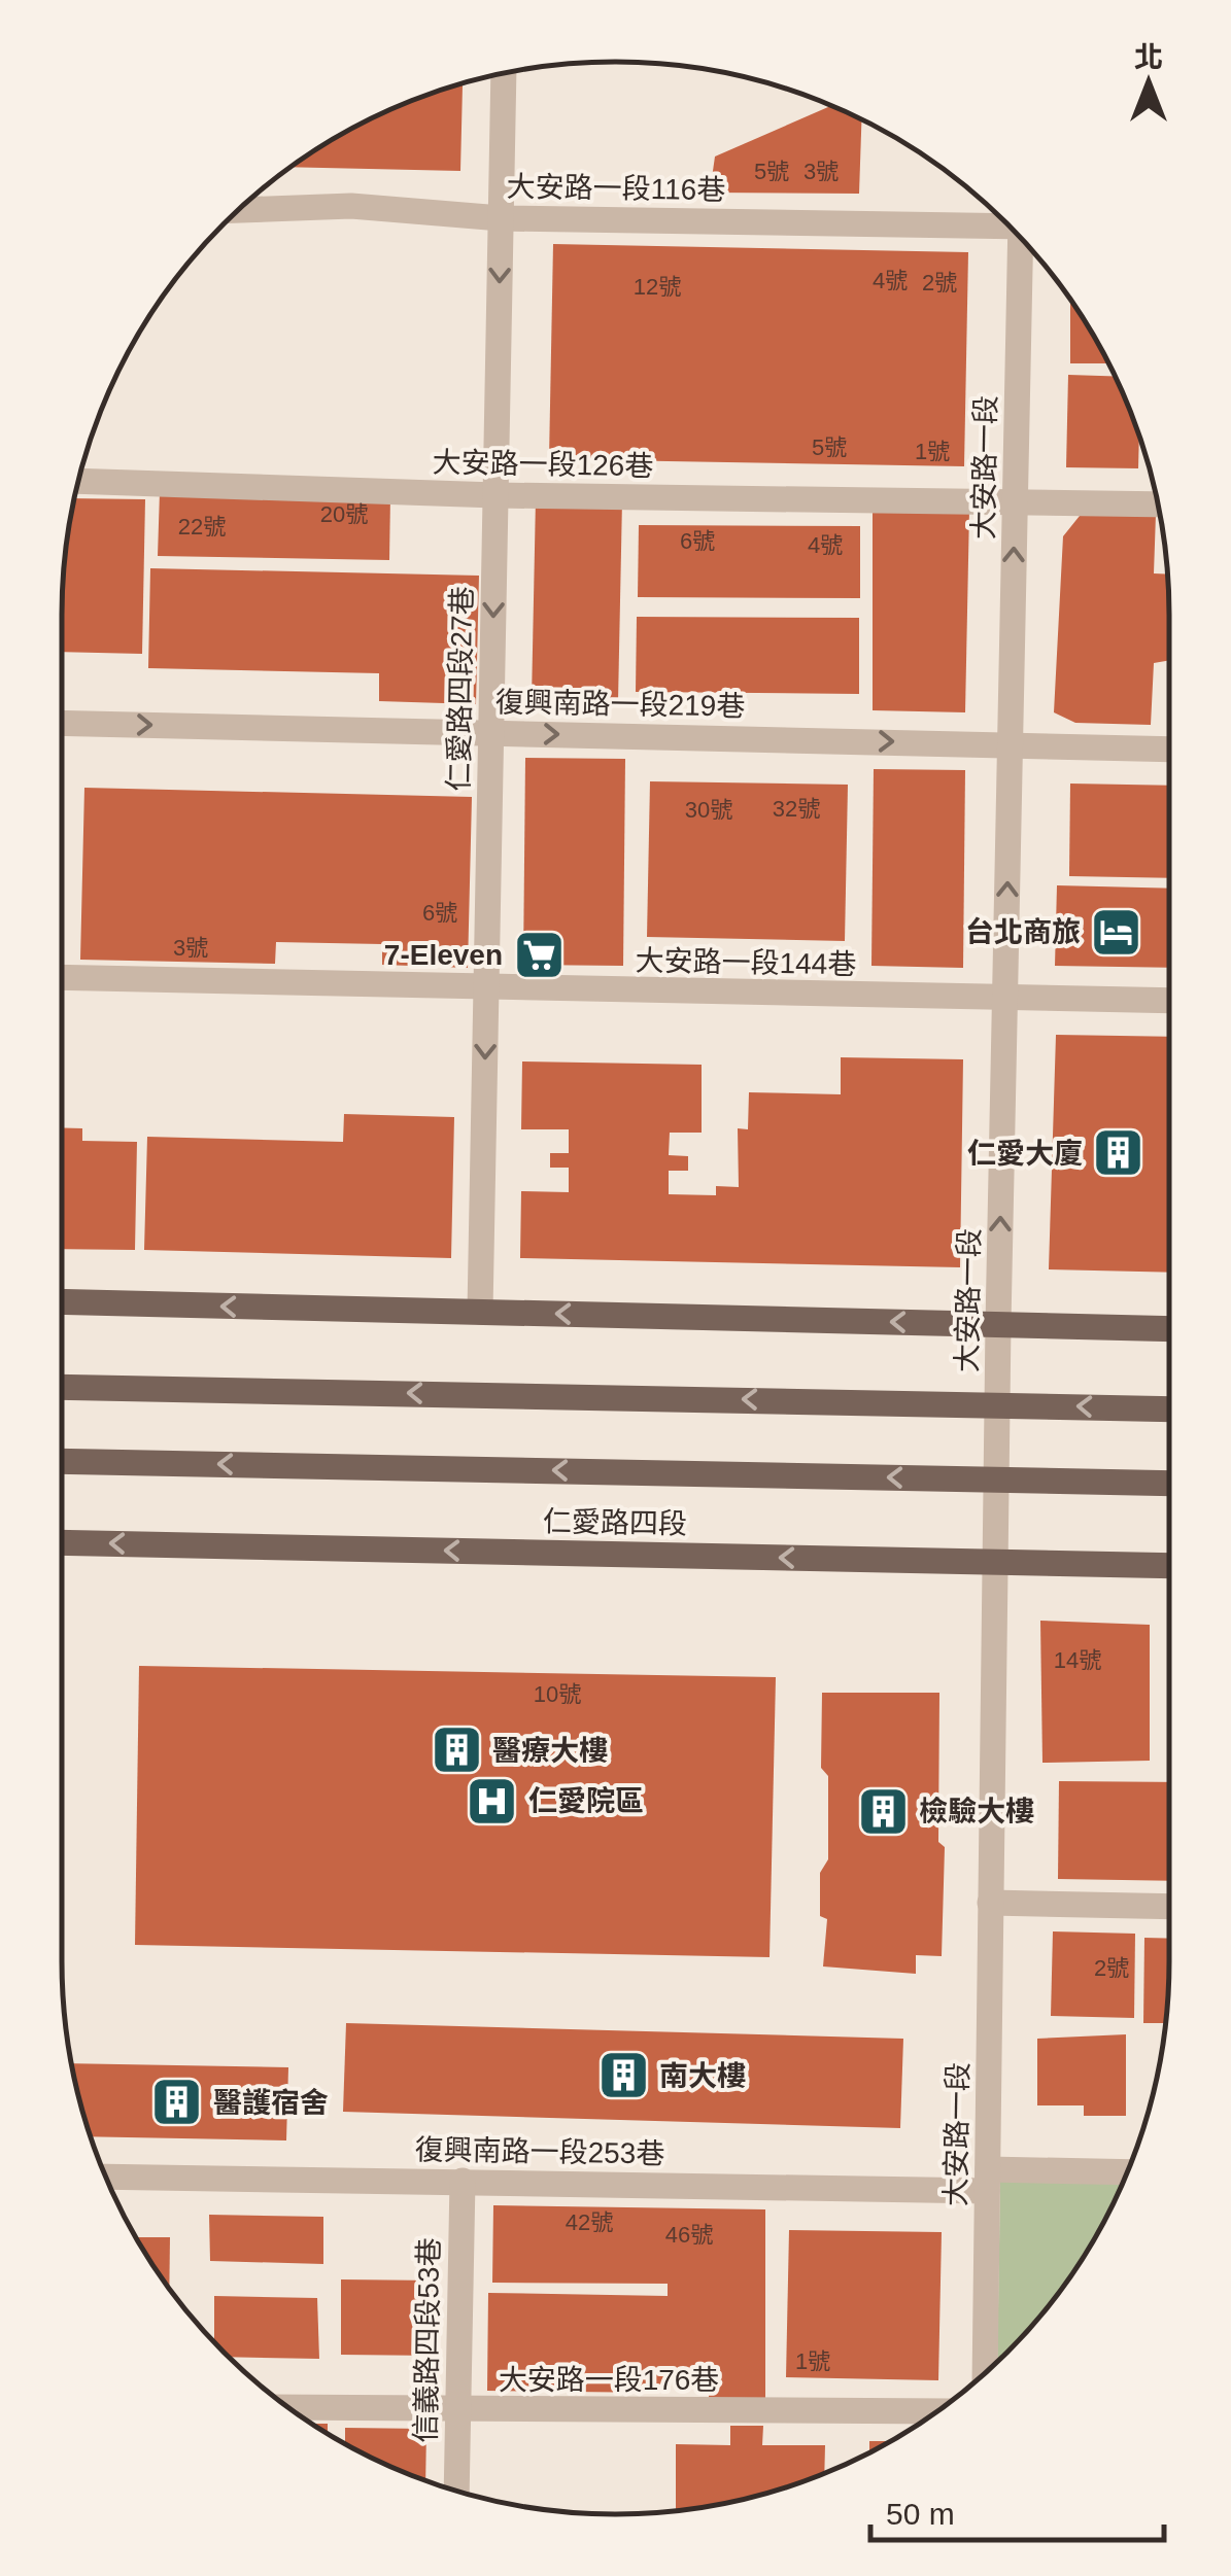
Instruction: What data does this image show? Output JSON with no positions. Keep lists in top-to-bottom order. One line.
{"streets":{"main road":["仁愛路四段"],"street":["大安路一段116巷","大安路一段126巷","大安路一段","仁愛路四段27巷","復興南路一段219巷","大安路一段144巷","復興南路一段253巷","信義路四段53巷","大安路一段176巷"]},"crossings":[["大安路一段116巷","仁愛路四段27巷"],["大安路一段126巷","大安路一段"],["大安路一段126巷","仁愛路四段27巷"],["大安路一段","復興南路一段219巷"],["大安路一段","大安路一段144巷"],["大安路一段","仁愛路四段"],["大安路一段","復興南路一段253巷"],["仁愛路四段27巷","復興南路一段219巷"],["仁愛路四段27巷","大安路一段144巷"],["復興南路一段253巷","信義路四段53巷"],["信義路四段53巷","大安路一段176巷"]],"one_way":["大安路一段","仁愛路四段27巷","復興南路一段219巷"],"places":{"hotel":["台北商旅"],"supermarket":["7-Eleven"],"building":["仁愛大廈","醫療大樓","檢驗大樓","南大樓","醫護宿舍"],"hospital":["仁愛院區"]},"house_numbers":["5號","3號","4號","2號","12號","5號","1號","20號","22號","6號","4號","32號","30號","6號","3號","14號","10號","2號","42號","46號","1號"],"scale_bar":"50 m","north":"top"}
